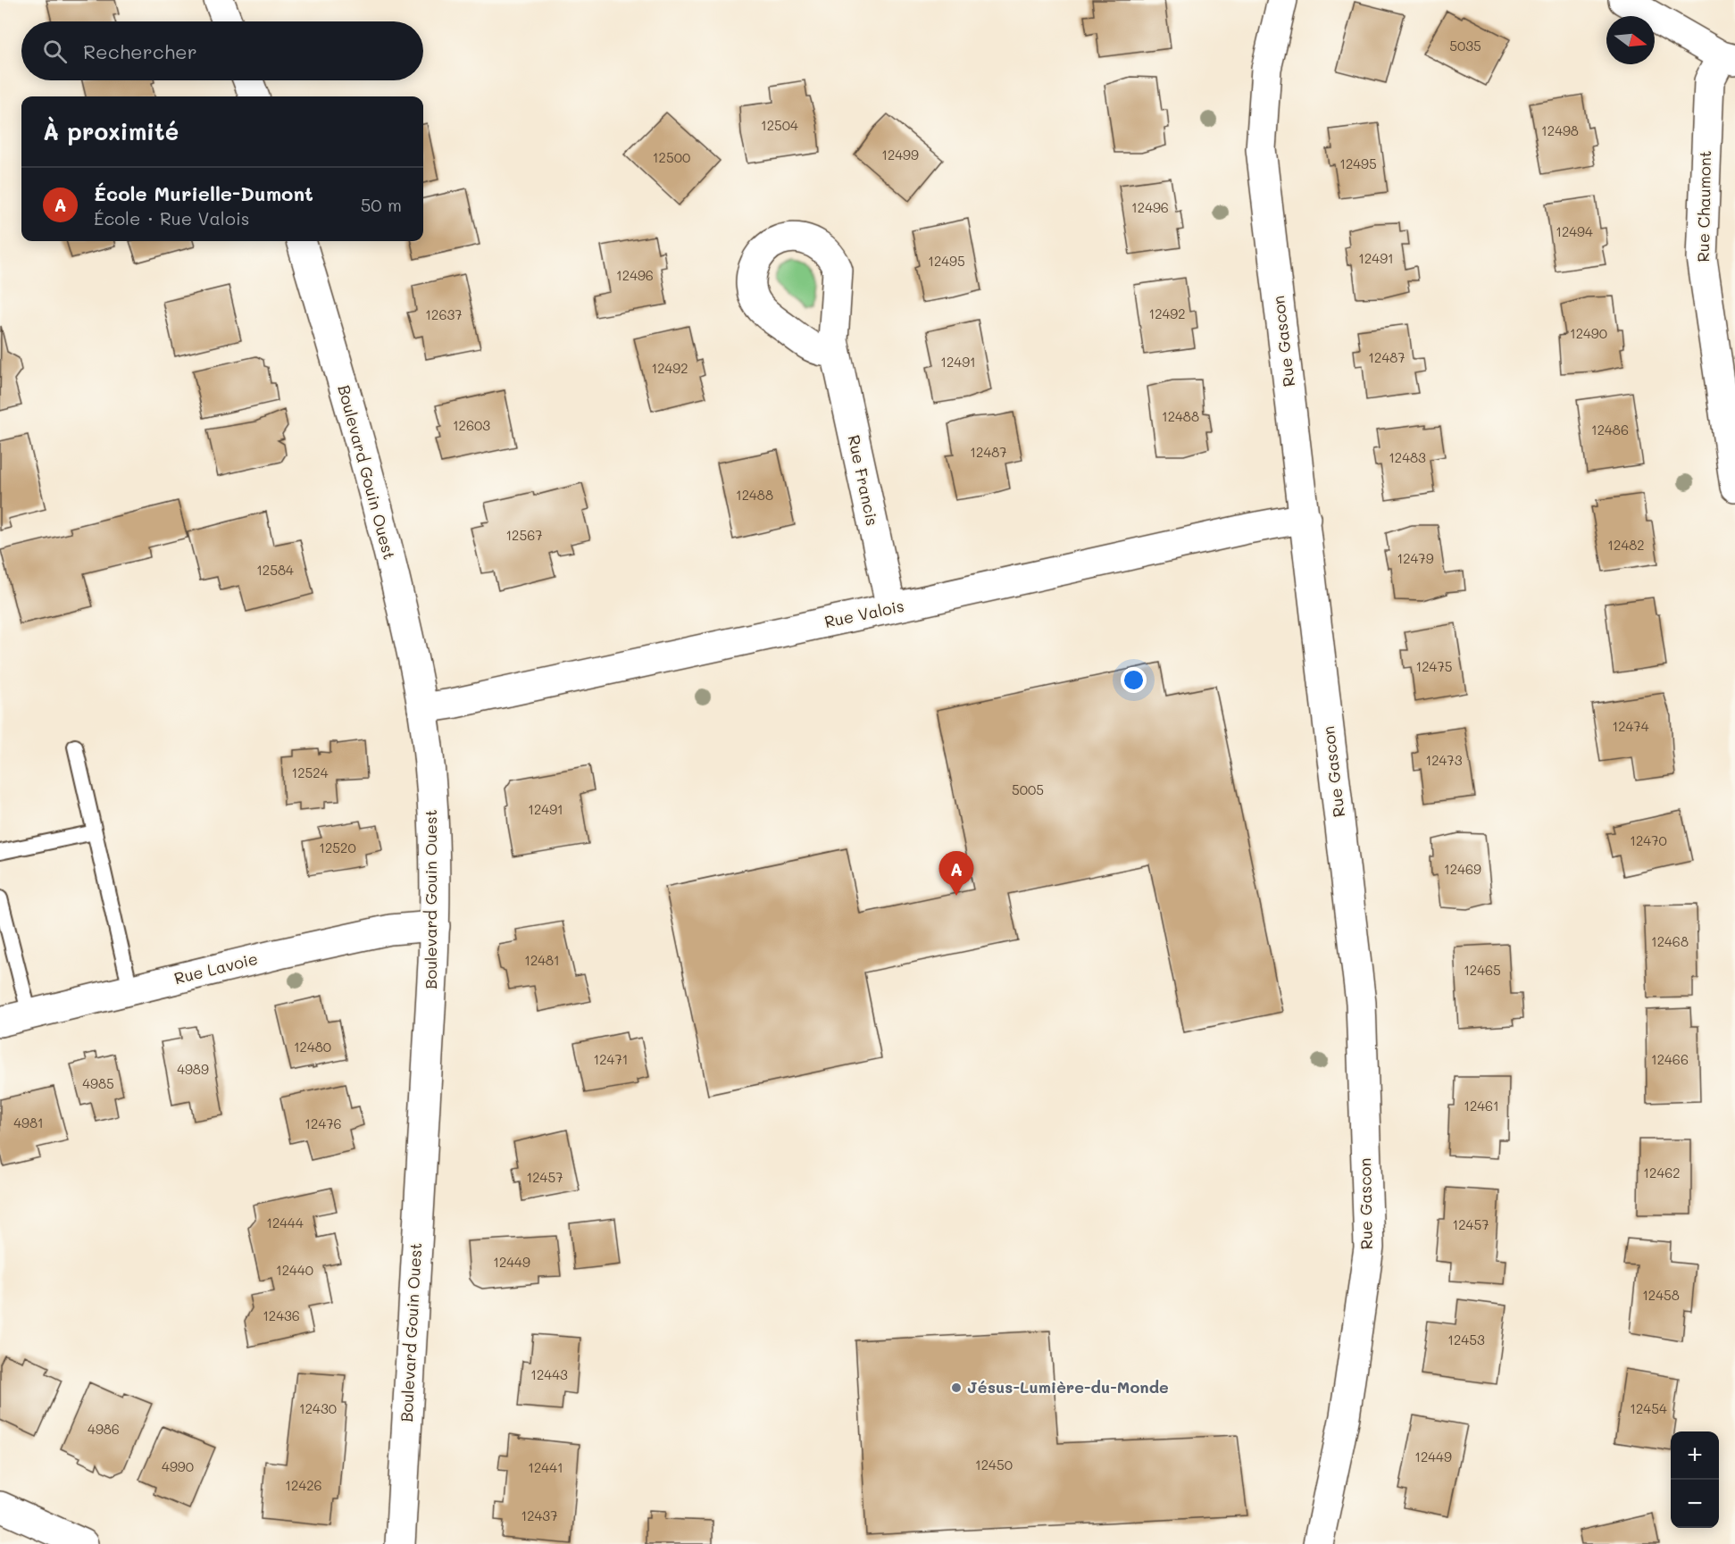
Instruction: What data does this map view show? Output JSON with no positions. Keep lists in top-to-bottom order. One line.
{"streets":{"street":["Rue Chaumont","Rue Gascon","Boulevard Gouin Ouest","Rue Francis","Rue Valois","Rue Lavoie"]},"crossings":[["Rue Gascon","Rue Valois"],["Boulevard Gouin Ouest","Rue Valois"],["Boulevard Gouin Ouest","Rue Lavoie"],["Rue Francis","Rue Valois"]],"places":["Jésus-Lumière-du-Monde"],"house_numbers":["5035","12504","12498","12499","12500","12495","12496","12494","12491","12495","12496","12492","12637","12490","12487","12491","12492","12488","12603","12486","12487","12483","12488","12567","12482","12479","12584","12475","12474","12473","12524","5005","12491","12470","12520","12469","12468","12481","12465","12480","12471","12466","4989","4985","12461","4981","12476","12462","12457","12444","12457","12449","12440","12458","12436","12453","12443","12430","12454","4986","12449","12450","4990","12441","12426","12437"],"north":"right","page":{"search":"Rechercher","heading":"À proximité","list":[{"mark":"A","name":"École Murielle-Dumont","note":"École · Rue Valois","value":"50 m"}],"pins":"A","map_buttons":["+","−"]}}
